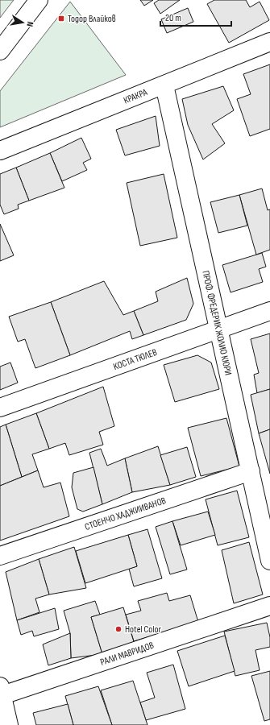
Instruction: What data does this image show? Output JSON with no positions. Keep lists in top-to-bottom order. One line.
{"streets":{"street":["КРАКРА","ПРОФ. ФРЕДЕРИК ЖОЛИО КЮРИ","КОСТА ТЮЛЕВ","СТОЕНЧО ХАДЖИИВАНОВ","РАЛИ МАВРИДОВ"]},"crossings":[["КРАКРА","ПРОФ. ФРЕДЕРИК ЖОЛИО КЮРИ"],["ПРОФ. ФРЕДЕРИК ЖОЛИО КЮРИ","КОСТА ТЮЛЕВ"],["ПРОФ. ФРЕДЕРИК ЖОЛИО КЮРИ","СТОЕНЧО ХАДЖИИВАНОВ"]],"places":{"transit":["Тодор Влайков"],"other":["Hotel Color"]},"scale_bar":"20 m","north":"right"}
